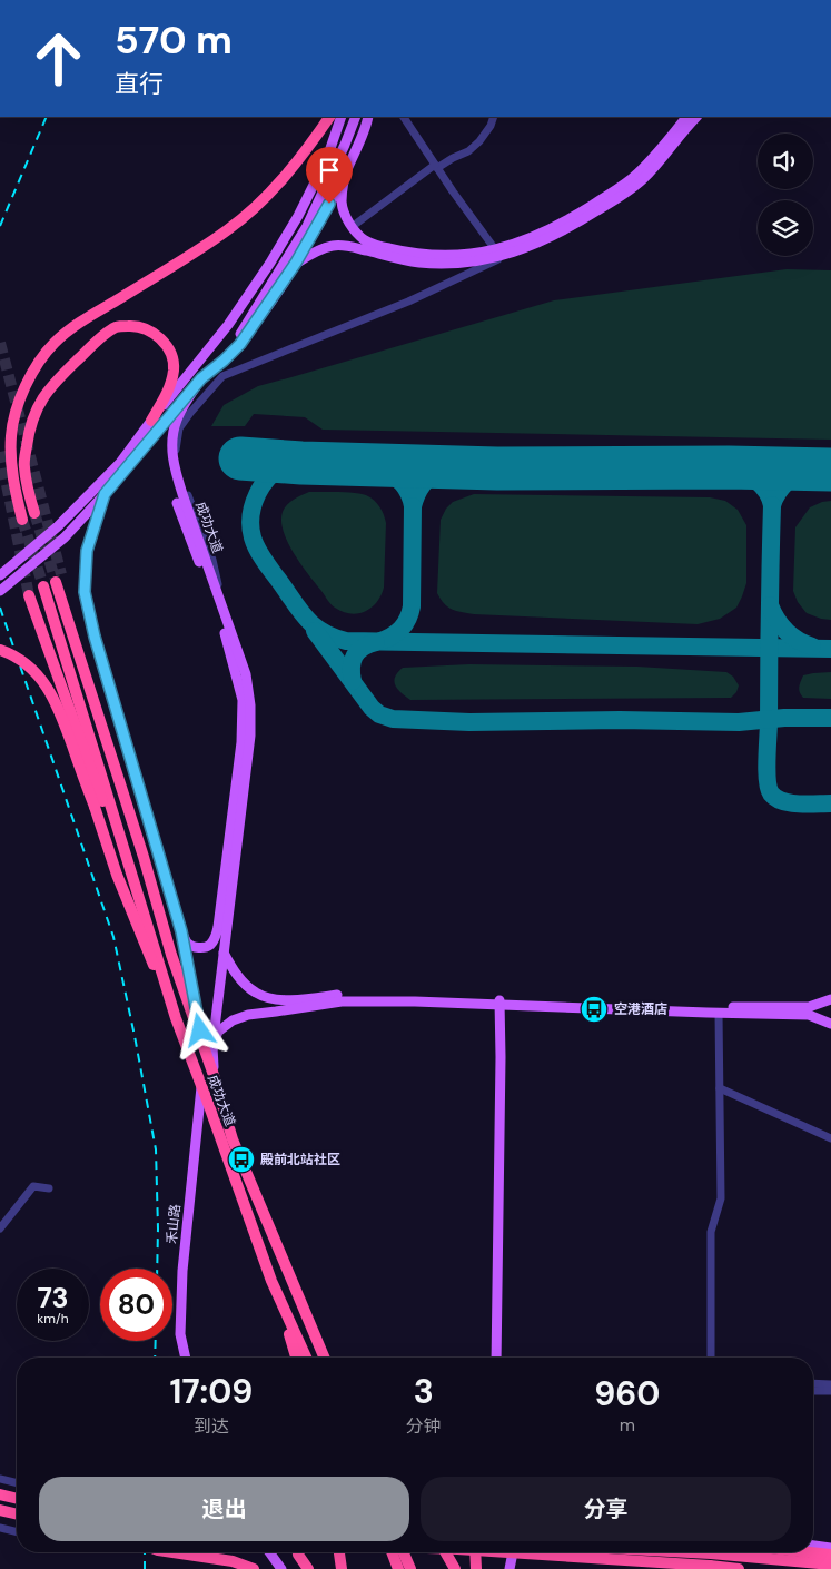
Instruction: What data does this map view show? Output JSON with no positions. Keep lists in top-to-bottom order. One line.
{"streets":{"highway":["成功大道"],"main road":["禾山路"]},"crossings":[["成功大道","禾山路"]],"places":{"bus stop":["空港酒店","殿前北站社区"]},"page":{"turn":["570 m","直行"],"speed":"73 km/h","limit":"80","eta":["17:09","到达","3","分钟","960","m"],"buttons":["退出","分享"]}}
